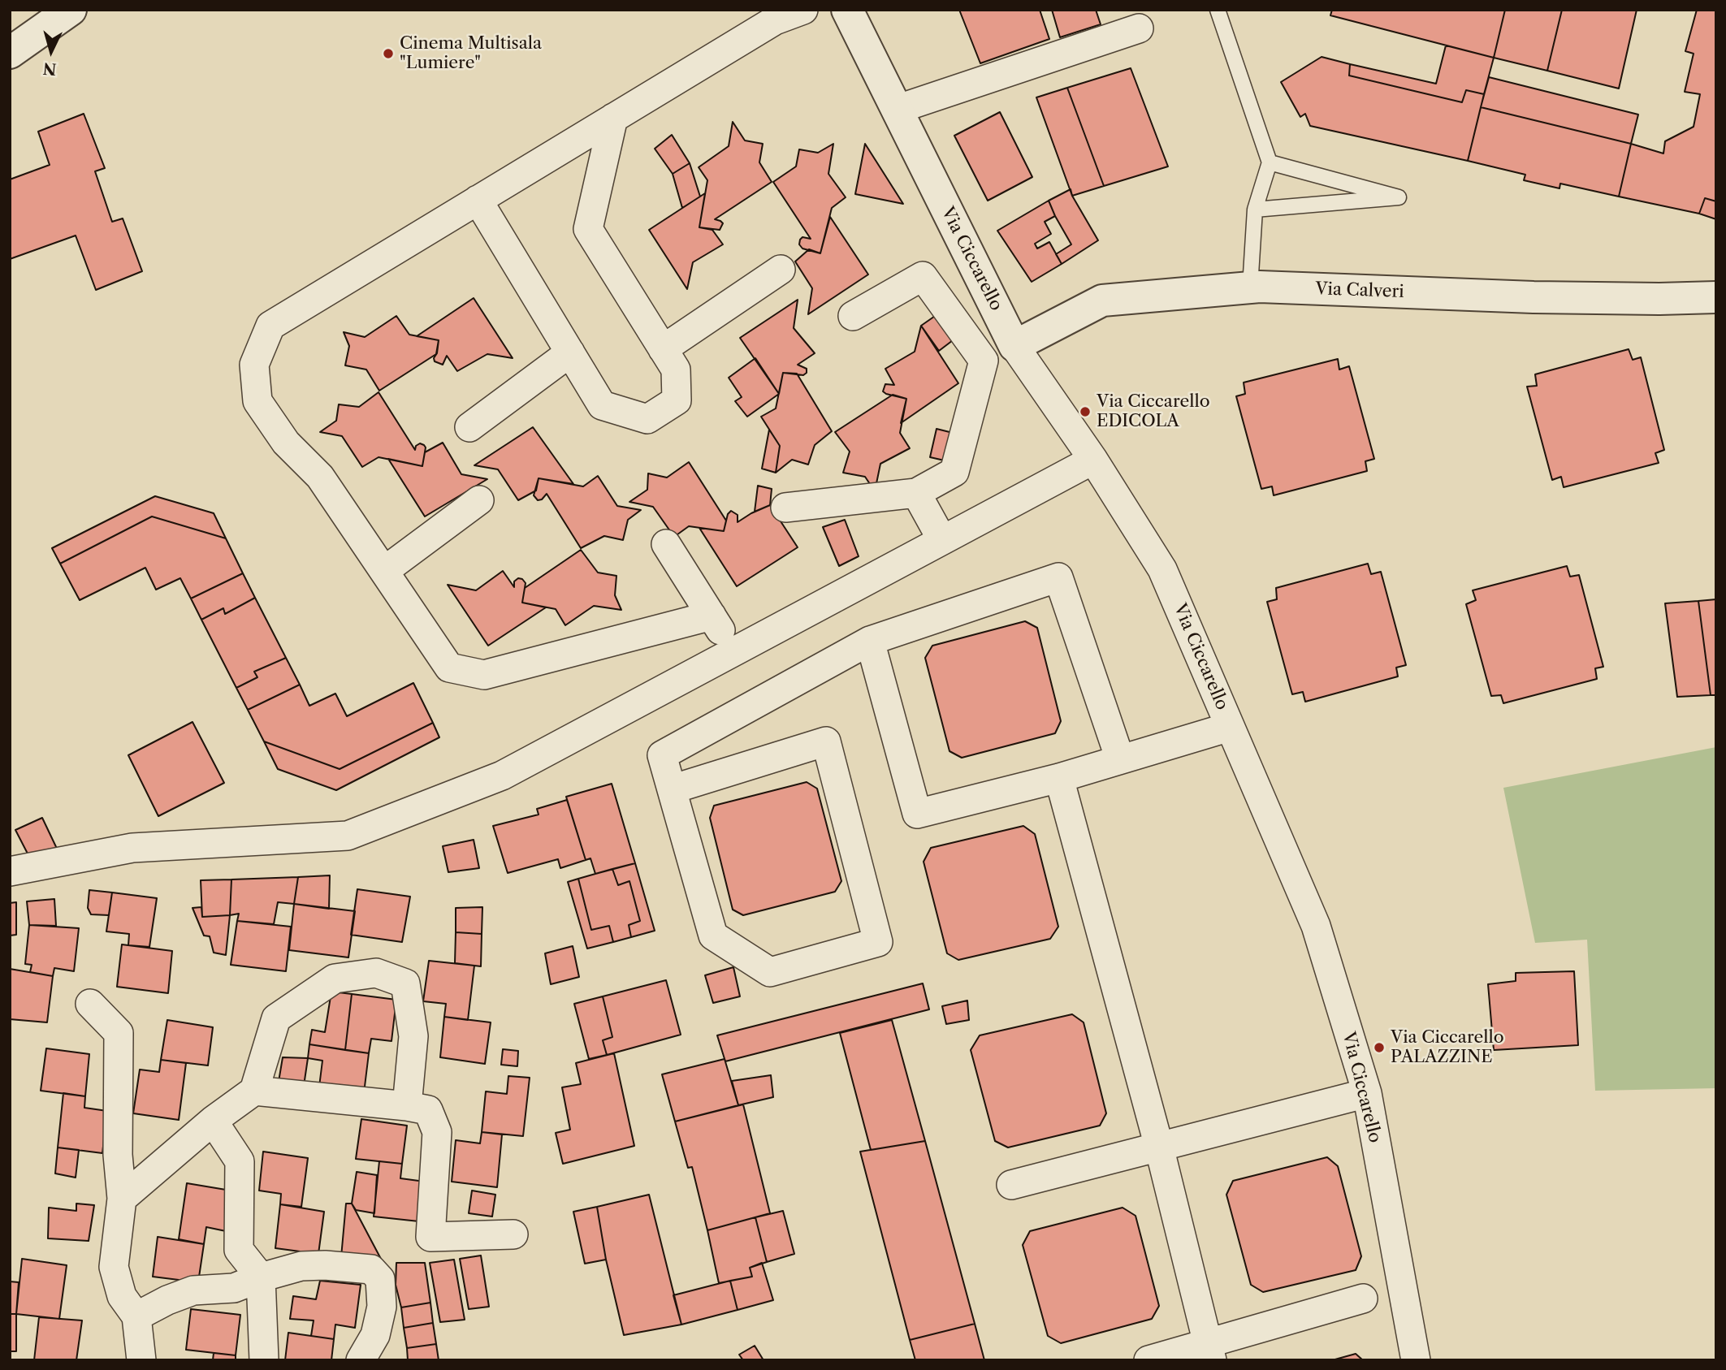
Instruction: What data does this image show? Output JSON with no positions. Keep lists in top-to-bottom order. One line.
{"streets":{"street":["Via Ciccarello","Via Calveri"]},"crossings":[["Via Ciccarello","Via Calveri"]],"places":["Cinema Multisala \"Lumiere\"","Via Ciccarello EDICOLA","Via Ciccarello PALAZZINE"],"north":"bottom"}
